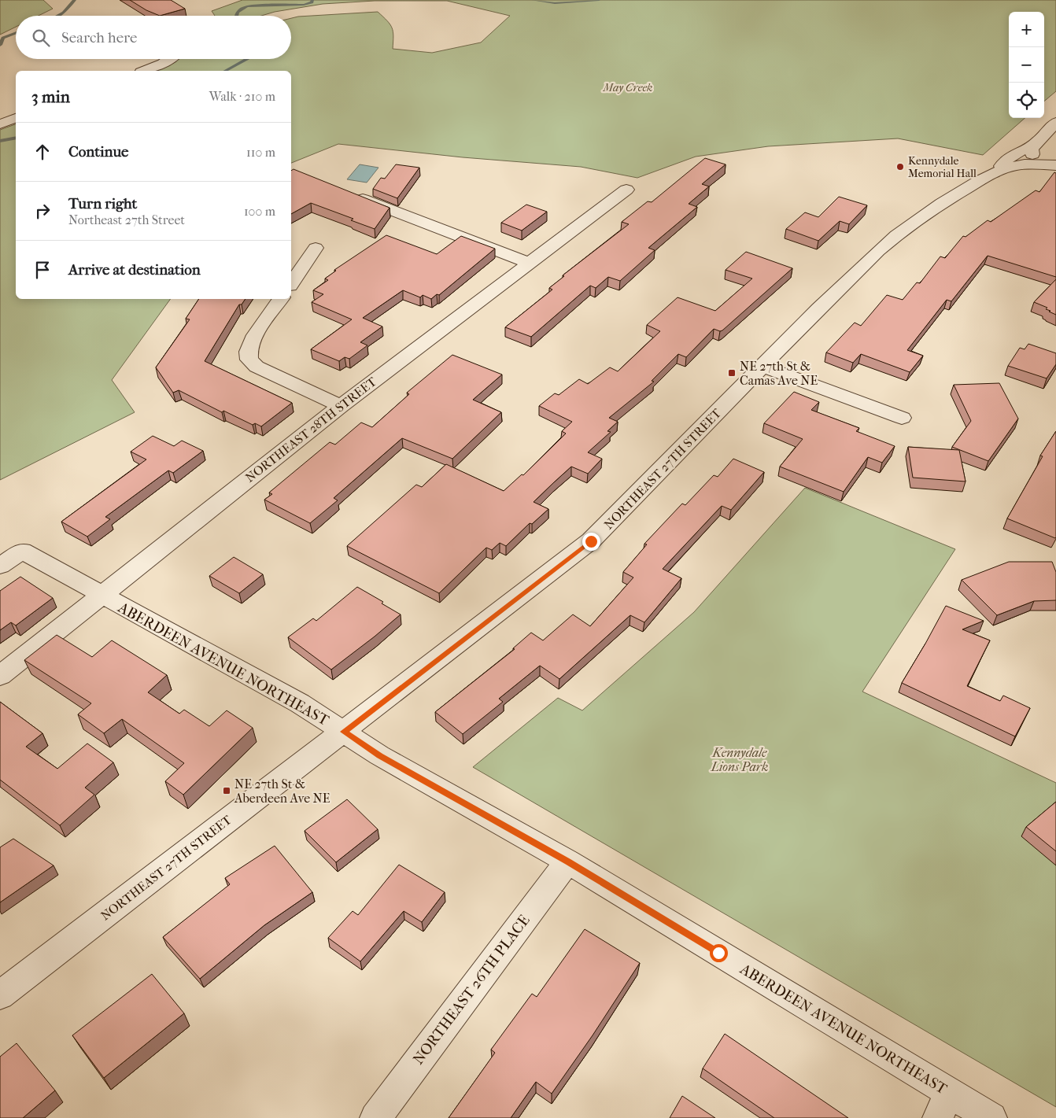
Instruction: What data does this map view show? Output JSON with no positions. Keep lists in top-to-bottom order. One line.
{"streets":{"street":["NORTHEAST 28TH STREET","NORTHEAST 27TH STREET","ABERDEEN AVENUE NORTHEAST","NORTHEAST 26TH PLACE"]},"crossings":[["NORTHEAST 28TH STREET","ABERDEEN AVENUE NORTHEAST"],["NORTHEAST 27TH STREET","ABERDEEN AVENUE NORTHEAST"],["ABERDEEN AVENUE NORTHEAST","NORTHEAST 26TH PLACE"]],"parks":["May Creek","Kennydale Lions Park"],"places":{"other":["Kennydale Memorial Hall"],"transit":["NE 27th St & Camas Ave NE","NE 27th St & Aberdeen Ave NE"]},"page":{"map_buttons":["+","−"],"search":"Search here","heading":["3 min","Walk · 210 m"],"list":[["Continue","110 m"],["Turn right","Northeast 27th Street","100 m"],"Arrive at destination"]}}
